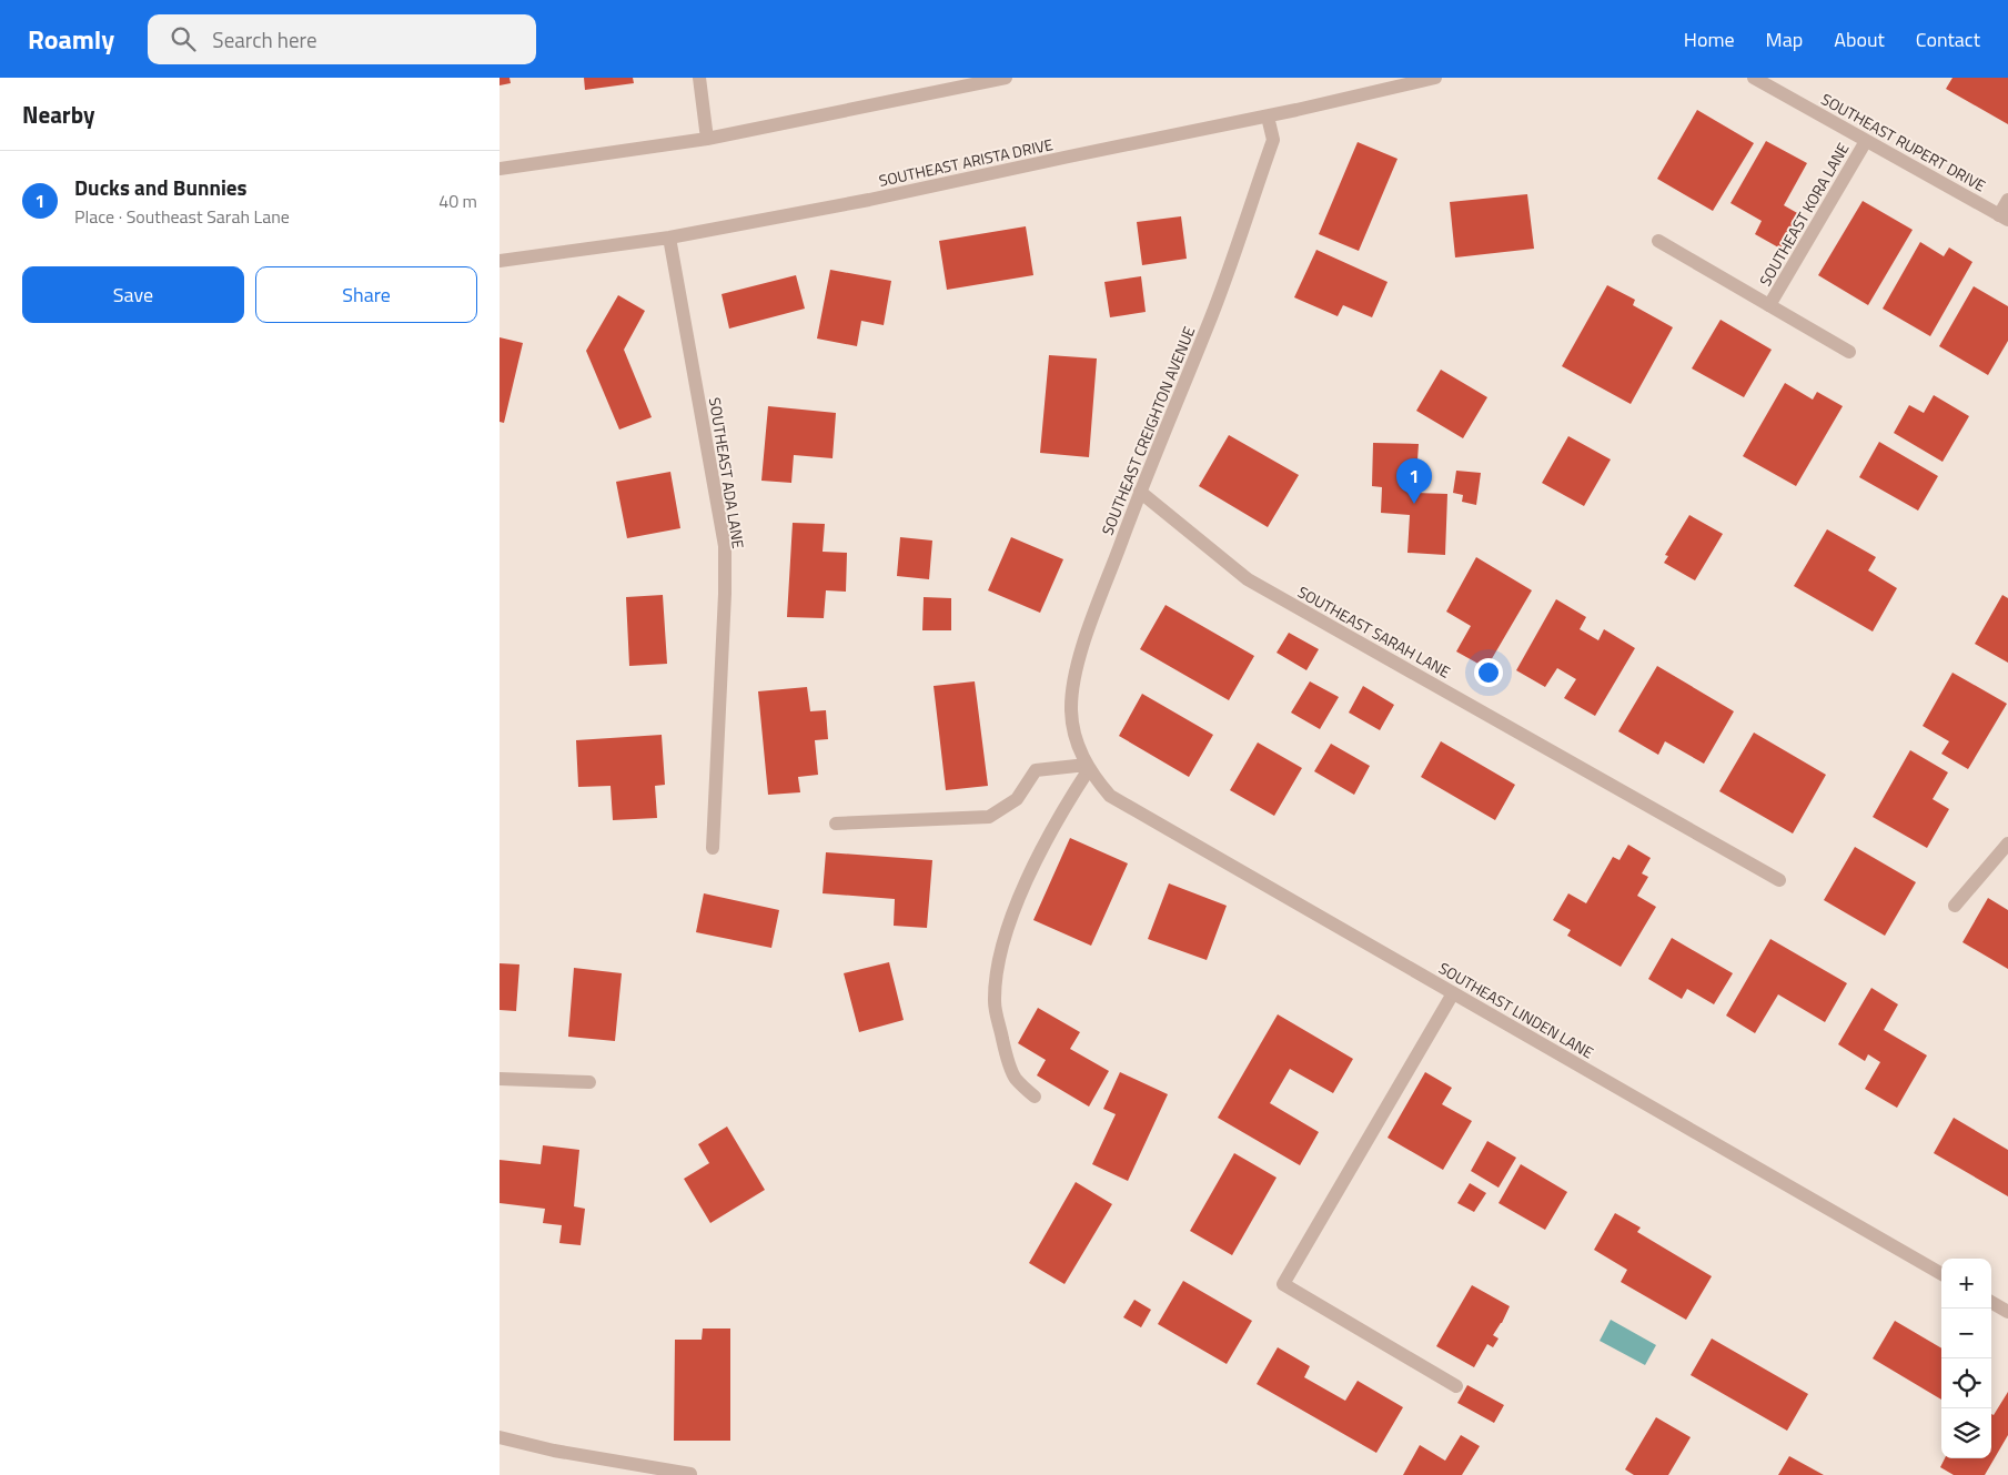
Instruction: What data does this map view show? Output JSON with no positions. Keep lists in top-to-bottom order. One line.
{"streets":{"street":["SOUTHEAST RUPERT DRIVE","SOUTHEAST ARISTA DRIVE","SOUTHEAST KORA LANE","SOUTHEAST CREIGHTON AVENUE","SOUTHEAST ADA LANE","SOUTHEAST SARAH LANE","SOUTHEAST LINDEN LANE"]},"crossings":[["SOUTHEAST RUPERT DRIVE","SOUTHEAST KORA LANE"],["SOUTHEAST ARISTA DRIVE","SOUTHEAST CREIGHTON AVENUE"],["SOUTHEAST ARISTA DRIVE","SOUTHEAST ADA LANE"],["SOUTHEAST CREIGHTON AVENUE","SOUTHEAST SARAH LANE"],["SOUTHEAST CREIGHTON AVENUE","SOUTHEAST LINDEN LANE"]],"page":{"header":"Roamly","search":"Search here","nav":["Home","Map","About","Contact"],"heading":"Nearby","list":[{"mark":"1","name":"Ducks and Bunnies","note":"Place · Southeast Sarah Lane","value":"40 m"}],"buttons":["Save","Share"],"pins":"1","map_buttons":["+","−"]}}
